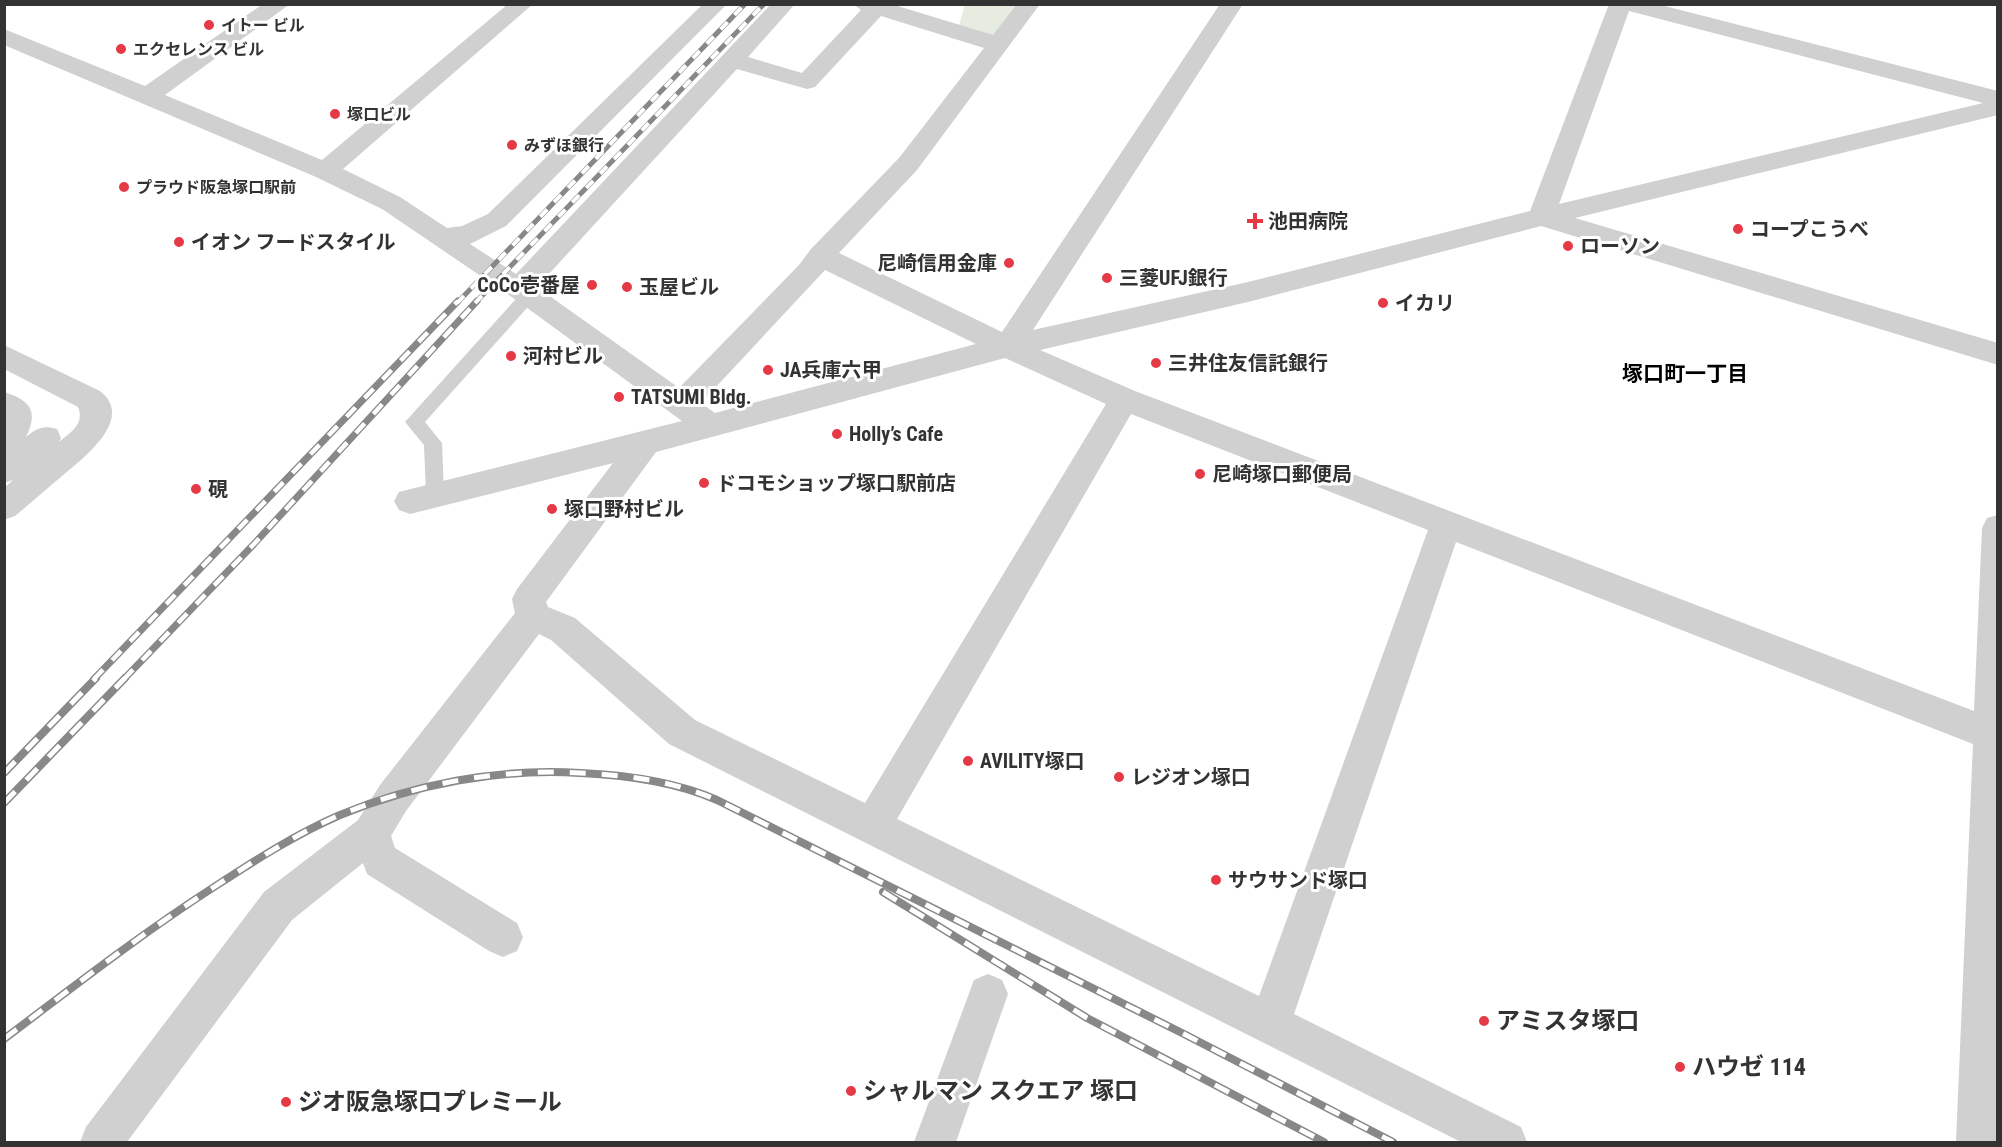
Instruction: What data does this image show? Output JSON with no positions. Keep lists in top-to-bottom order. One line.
{"districts":["塚口町一丁目"],"places":{"other":["イトー ビル","エクセレンス ビル","塚口ビル","みずほ銀行","プラウド阪急塚口駅前","コープこうべ","イオン フードスタイル","ローソン","尼崎信用金庫","三菱UFJ銀行","CoCo壱番屋","玉屋ビル","イカリ","河村ビル","三井住友信託銀行","JA兵庫六甲","TATSUMI Bldg.","Holly’s Cafe","尼崎塚口郵便局","ドコモショップ塚口駅前店","硯","塚口野村ビル","AVILITY塚口","レジオン塚口","サウサンド塚口","アミスタ塚口","ハウゼ 114","シャルマン スクエア 塚口","ジオ阪急塚口プレミール"],"health":["池田病院"]}}
